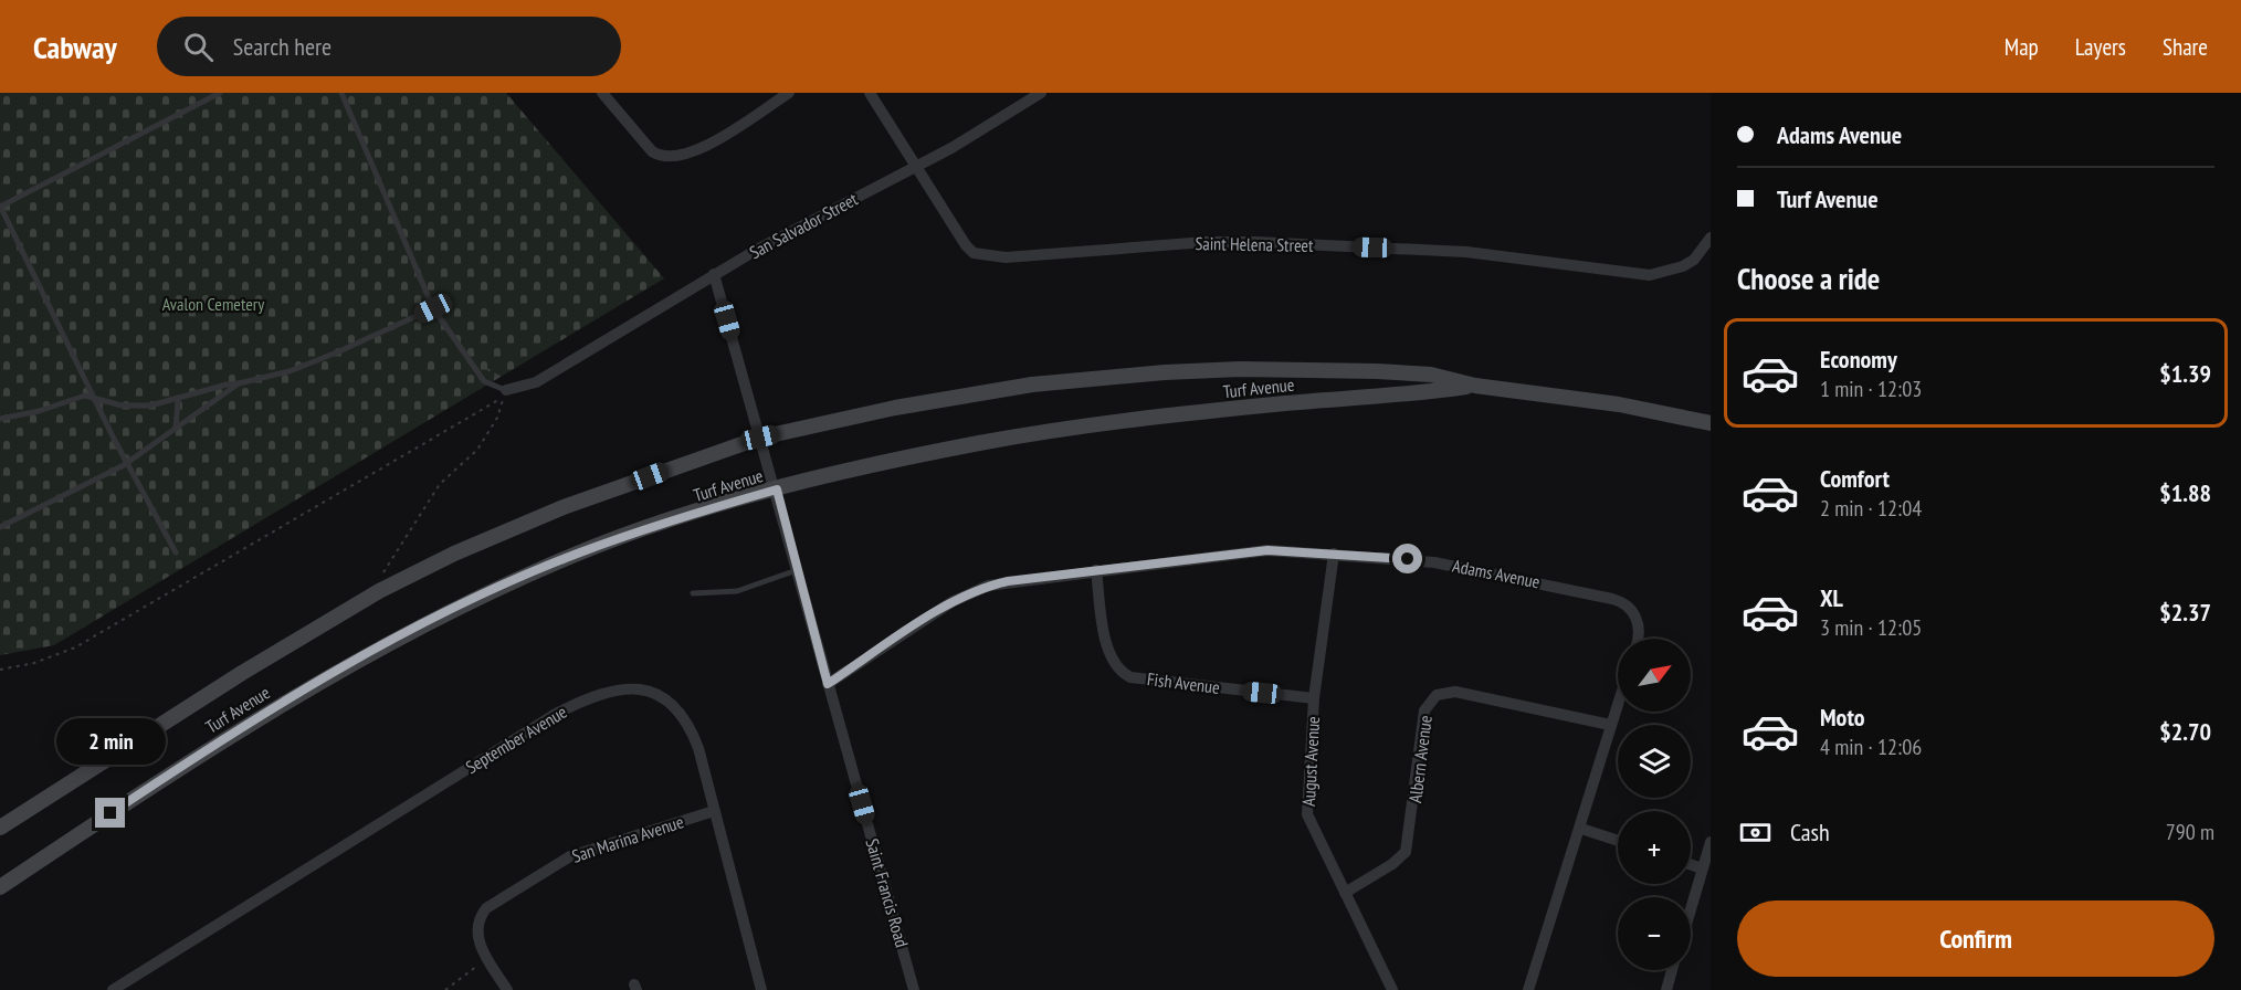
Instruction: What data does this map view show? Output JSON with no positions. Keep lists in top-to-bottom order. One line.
{"streets":{"main road":["Turf Avenue"],"street":["San Salvador Street","Saint Helena Street","Adams Avenue","Fish Avenue","September Avenue","Albern Avenue","August Avenue","San Marina Avenue","Saint Francis Road"]},"crossings":[["San Salvador Street","Saint Helena Street"],["Turf Avenue","Saint Francis Road"],["Adams Avenue","Fish Avenue"],["Adams Avenue","August Avenue"],["Adams Avenue","Saint Francis Road"],["Fish Avenue","August Avenue"],["September Avenue","San Marina Avenue"],["Albern Avenue","August Avenue"]],"parks":["Avalon Cemetery"],"north":"top right","page":{"header":"Cabway","search":"Search here","nav":["Map","Layers","Share"],"banner":["Adams Avenue","Turf Avenue"],"heading":"Choose a ride","list":[{"name":"Economy","note":"1 min · 12:03","value":"$1.39"},{"name":"Comfort","note":"2 min · 12:04","value":"$1.88"},{"name":"XL","note":"3 min · 12:05","value":"$2.37"},{"name":"Moto","note":"4 min · 12:06","value":"$2.70"}],"map_buttons":["+","−"],"bubble":"2 min","pay":["Cash","790 m"],"buttons":"Confirm"}}
